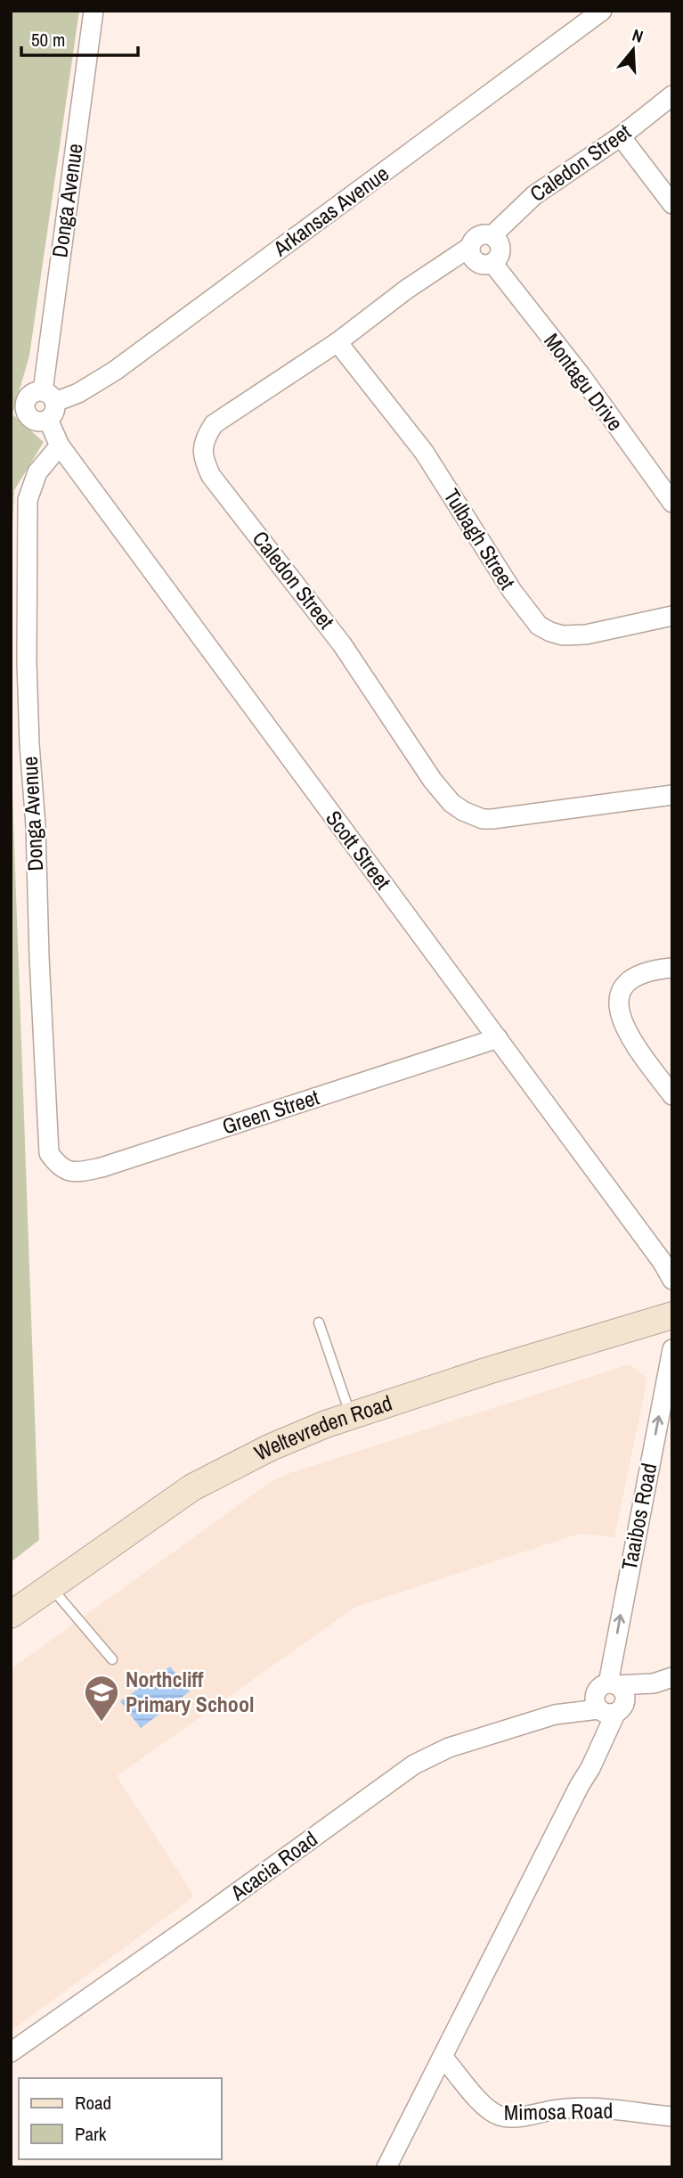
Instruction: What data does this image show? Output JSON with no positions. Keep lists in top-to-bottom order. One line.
{"streets":{"main road":["Weltevreden Road"],"street":["Caledon Street","Donga Avenue","Arkansas Avenue","Montagu Drive","Tulbagh Street","Scott Street","Green Street","Taaibos Road","Acacia Road","Mimosa Road"]},"crossings":[["Caledon Street","Montagu Drive"],["Caledon Street","Tulbagh Street"],["Donga Avenue","Arkansas Avenue"],["Donga Avenue","Scott Street"],["Donga Avenue","Green Street"],["Arkansas Avenue","Scott Street"],["Scott Street","Green Street"],["Taaibos Road","Acacia Road"],["Taaibos Road","Mimosa Road"]],"one_way":["Taaibos Road"],"places":{"school or university":["Northcliff Primary School"]},"legend":["Road","Park"],"scale_bar":"50 m","north":"top"}
